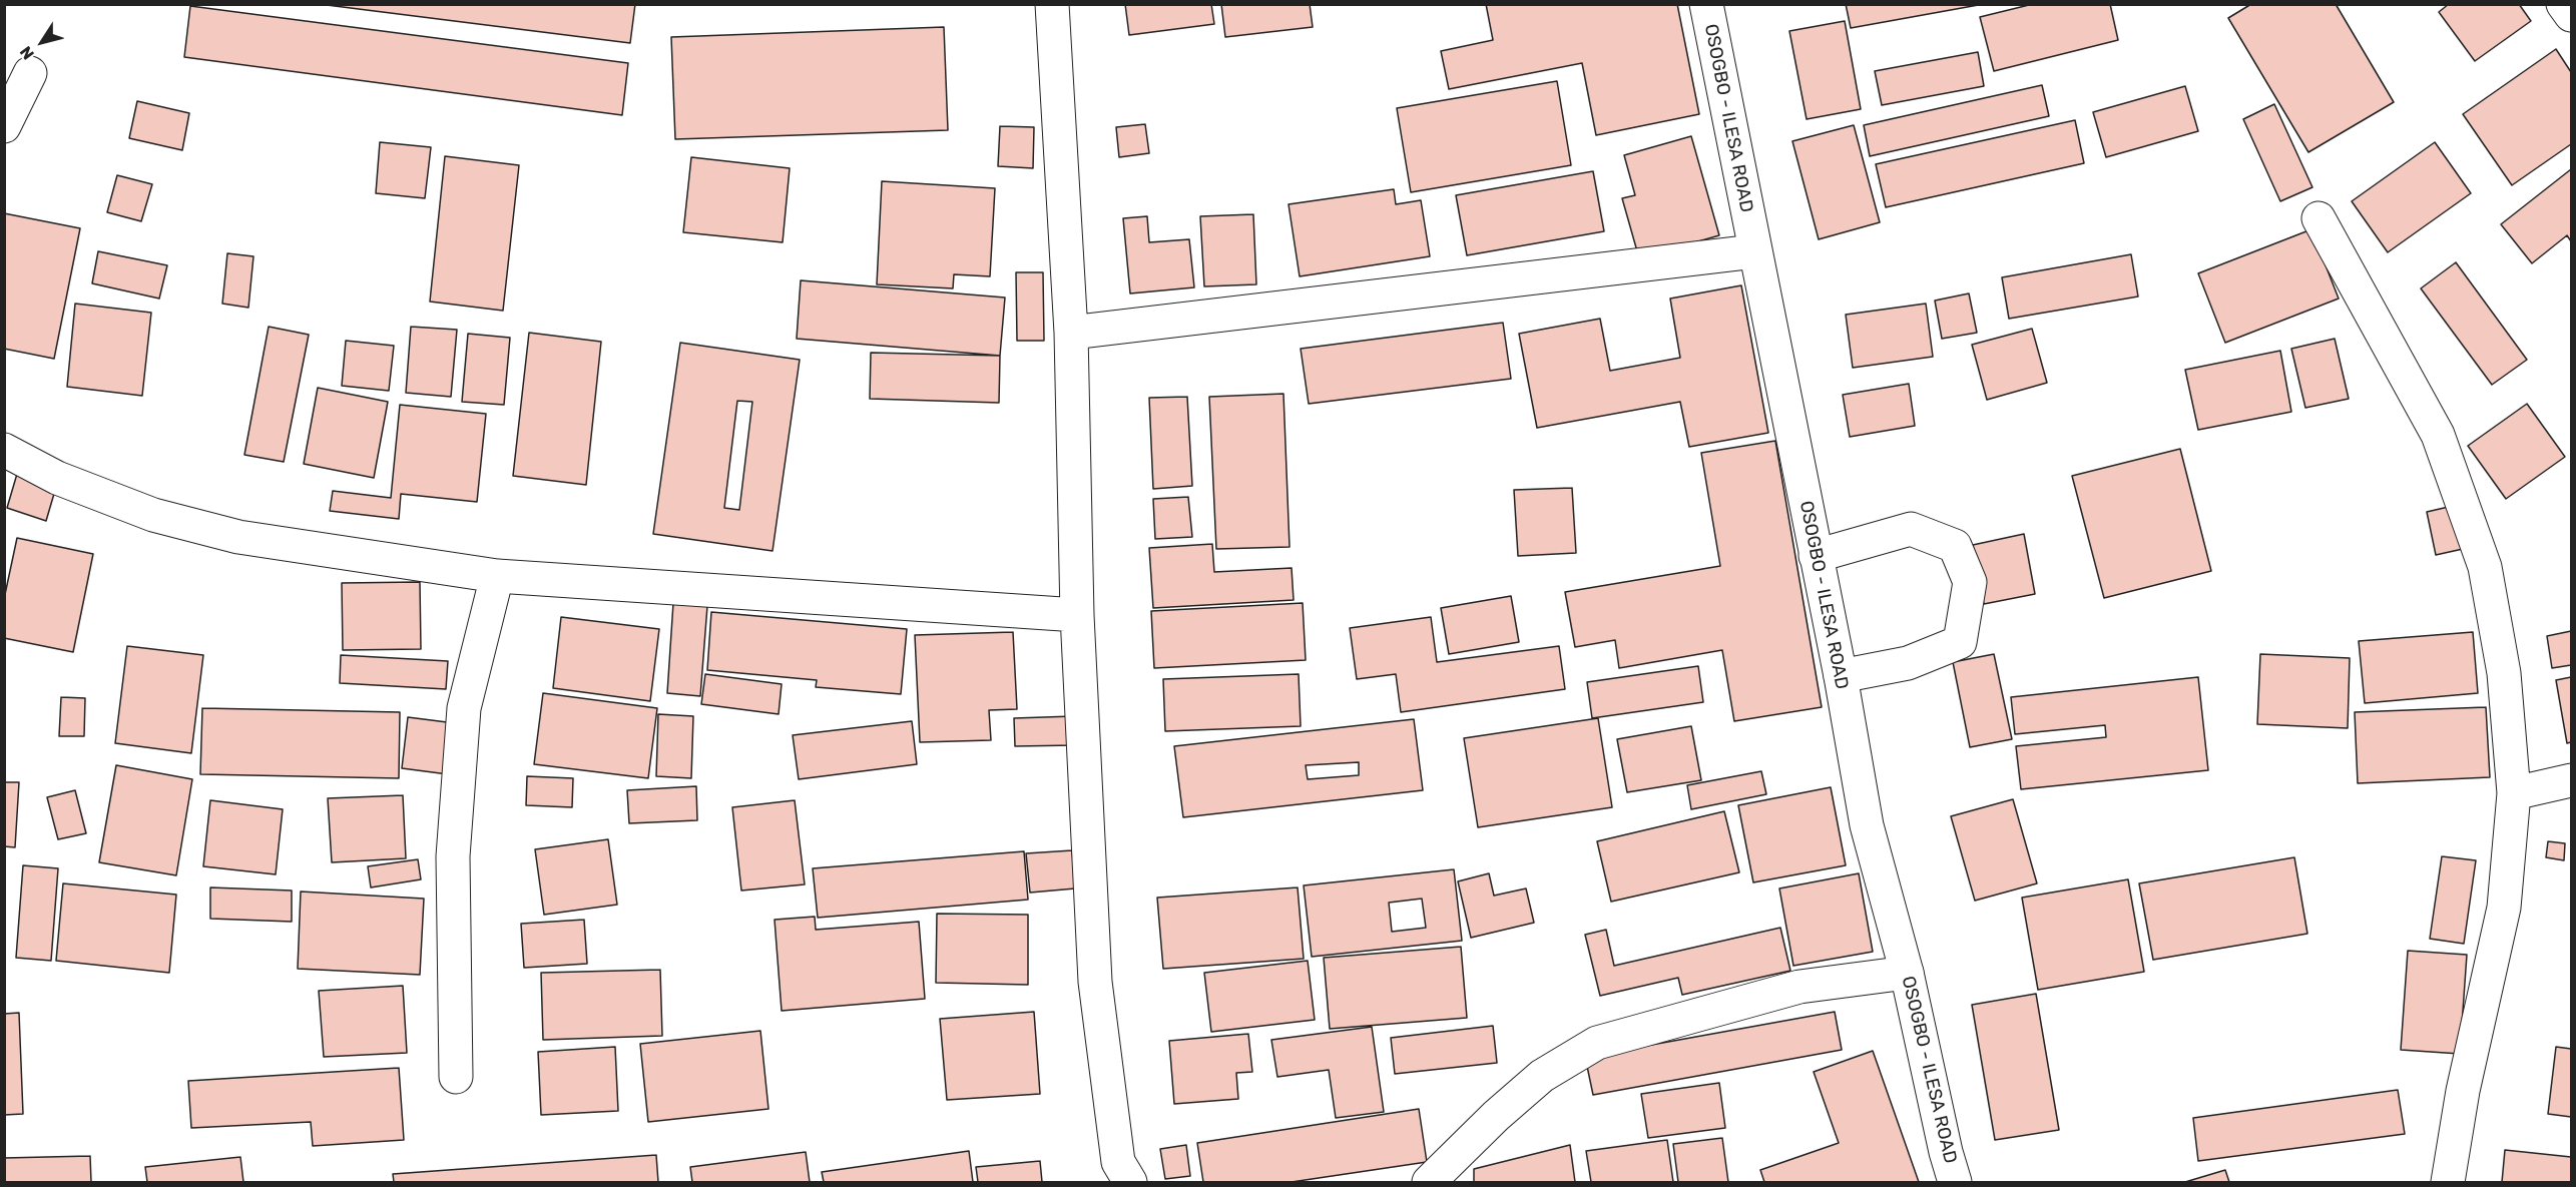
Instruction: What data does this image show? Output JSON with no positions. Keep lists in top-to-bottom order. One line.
{"streets":{"street":["OSOGBO - ILESA ROAD"]},"north":"bottom left"}
